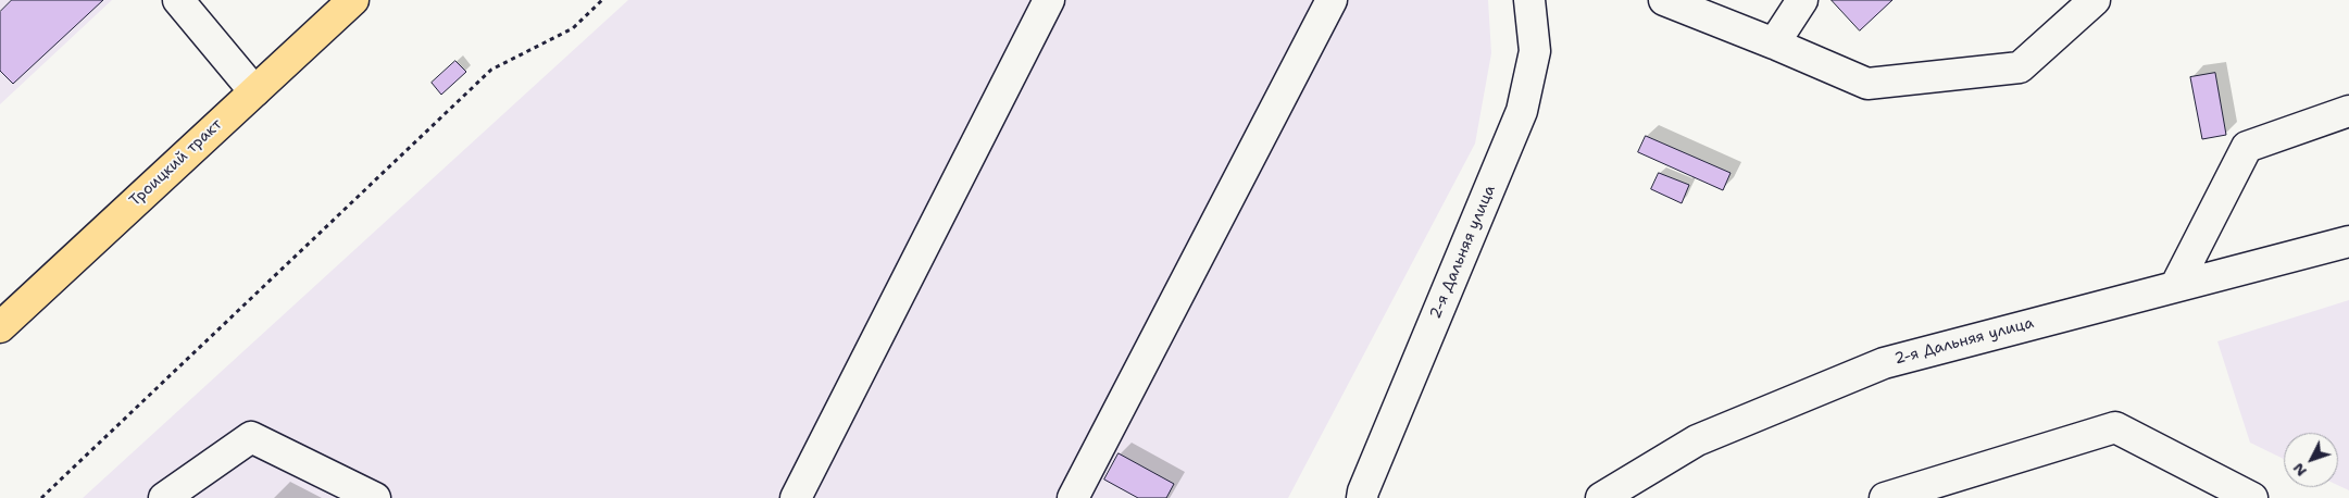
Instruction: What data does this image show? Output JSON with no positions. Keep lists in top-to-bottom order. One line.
{"streets":{"main road":["Троицкий тракт"],"street":["2-я Дальняя улица"]},"north":"bottom left"}
